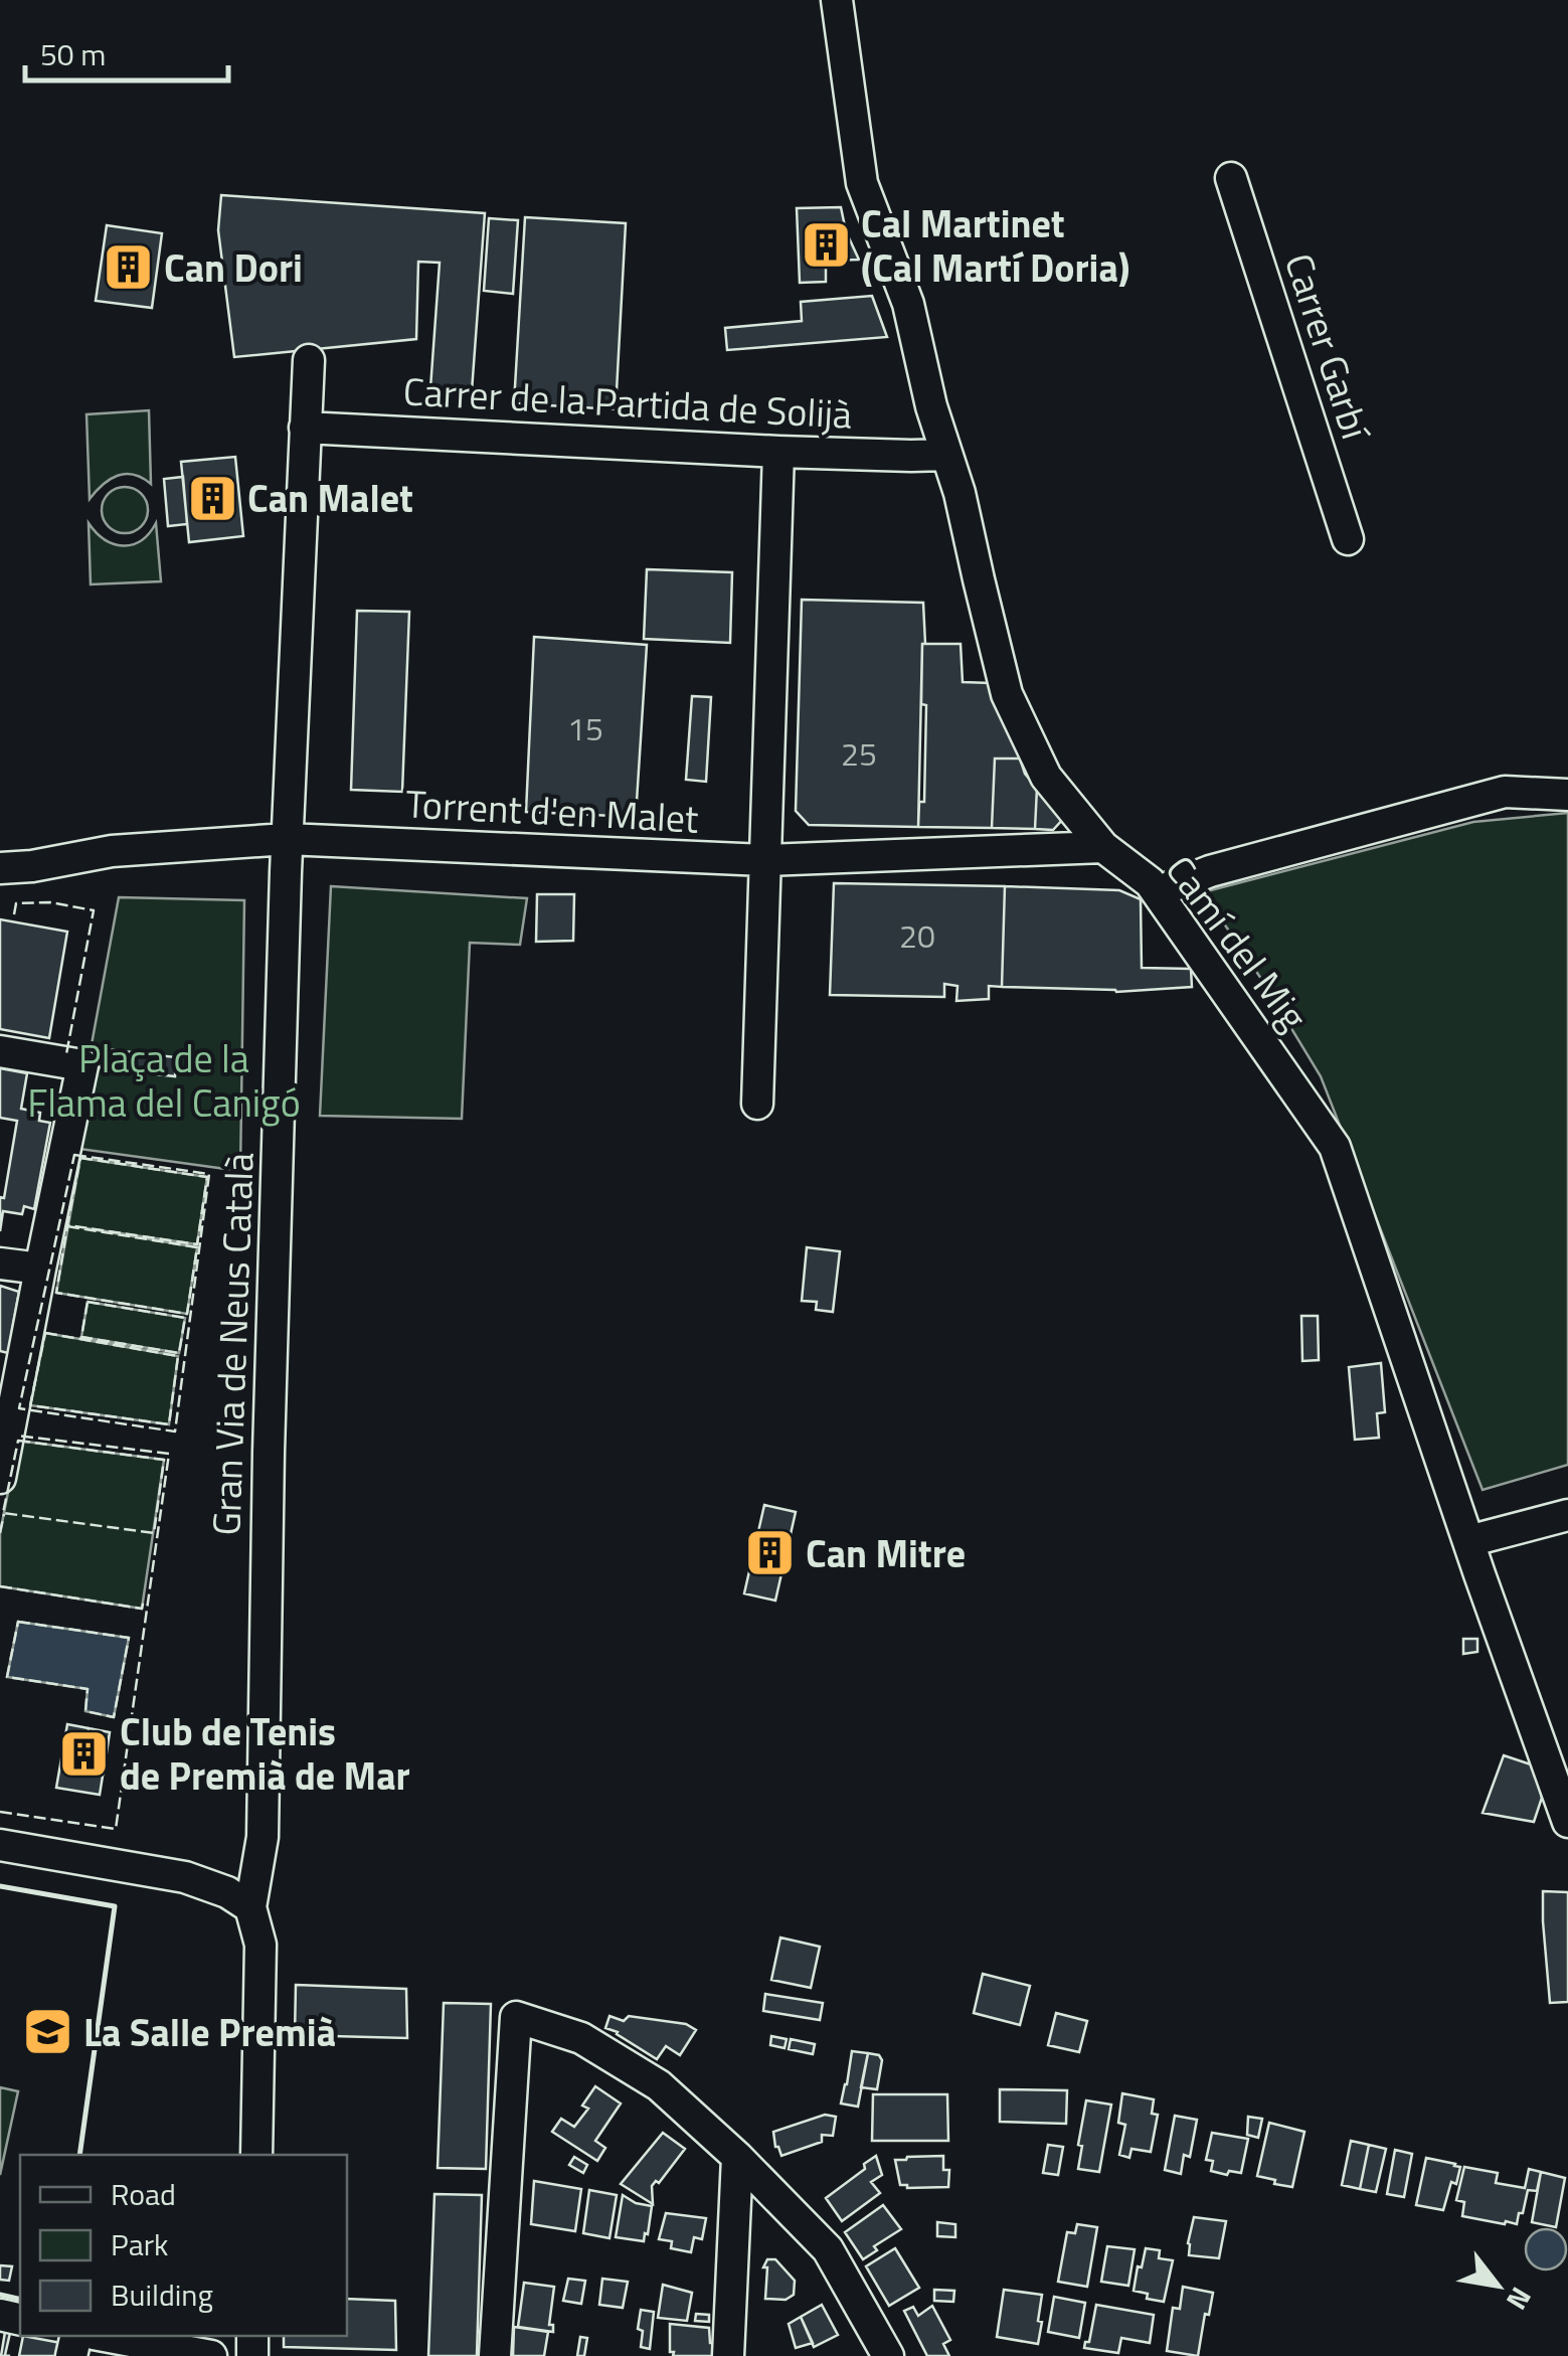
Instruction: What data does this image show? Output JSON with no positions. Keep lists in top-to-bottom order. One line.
{"streets":{"street":["Carrer Garbí","Carrer de la Partida de Solijà","Torrent d'en Malet","Camí del Mig","Gran Via de Neus Català"]},"crossings":[["Carrer de la Partida de Solijà","Camí del Mig"],["Carrer de la Partida de Solijà","Gran Via de Neus Català"],["Torrent d'en Malet","Camí del Mig"],["Torrent d'en Malet","Gran Via de Neus Català"]],"parks":["Plaça de la Flama del Canigó"],"places":{"building":["Cal Martinet (Cal Martí Doria)","Can Dori","Can Malet","Can Mitre","Club de Tenis de Premià de Mar"],"school or university":["La Salle Premià"]},"house_numbers":["15","25","20"],"legend":["Road","Park","Building"],"scale_bar":"50 m","north":"bottom right"}
